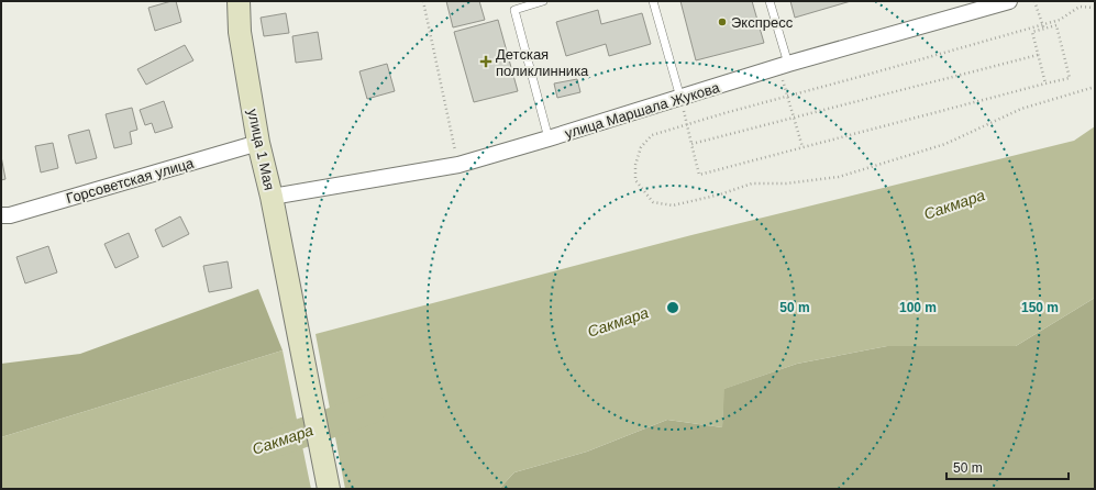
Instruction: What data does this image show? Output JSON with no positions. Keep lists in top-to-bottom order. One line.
{"streets":{"main road":["улица 1 Мая"],"street":["улица Маршала Жукова","Горсоветская улица"]},"crossings":[["улица Маршала Жукова","улица 1 Мая"],["улица 1 Мая","Горсоветская улица"]],"water":["Сакмара"],"places":{"other":["Экспресс"],"health":["Детская поликлинника"]},"scale_bar":"50 m","rings":["50 m","100 m","150 m"]}
